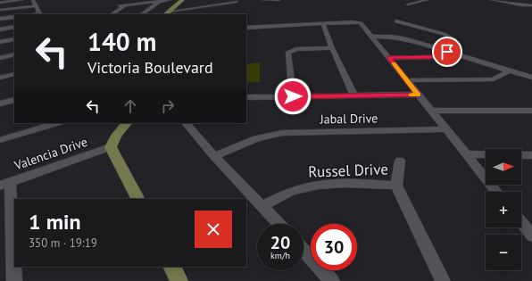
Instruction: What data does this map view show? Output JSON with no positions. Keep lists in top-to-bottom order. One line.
{"streets":{"street":["Jabal Drive","Valencia Drive","Russel Drive"]},"north":"right","page":{"turn":["140 m","Victoria Boulevard"],"map_buttons":["+","−"],"heading":["1 min","350 m · 19:19"],"speed":"20 km/h","limit":"30"}}
